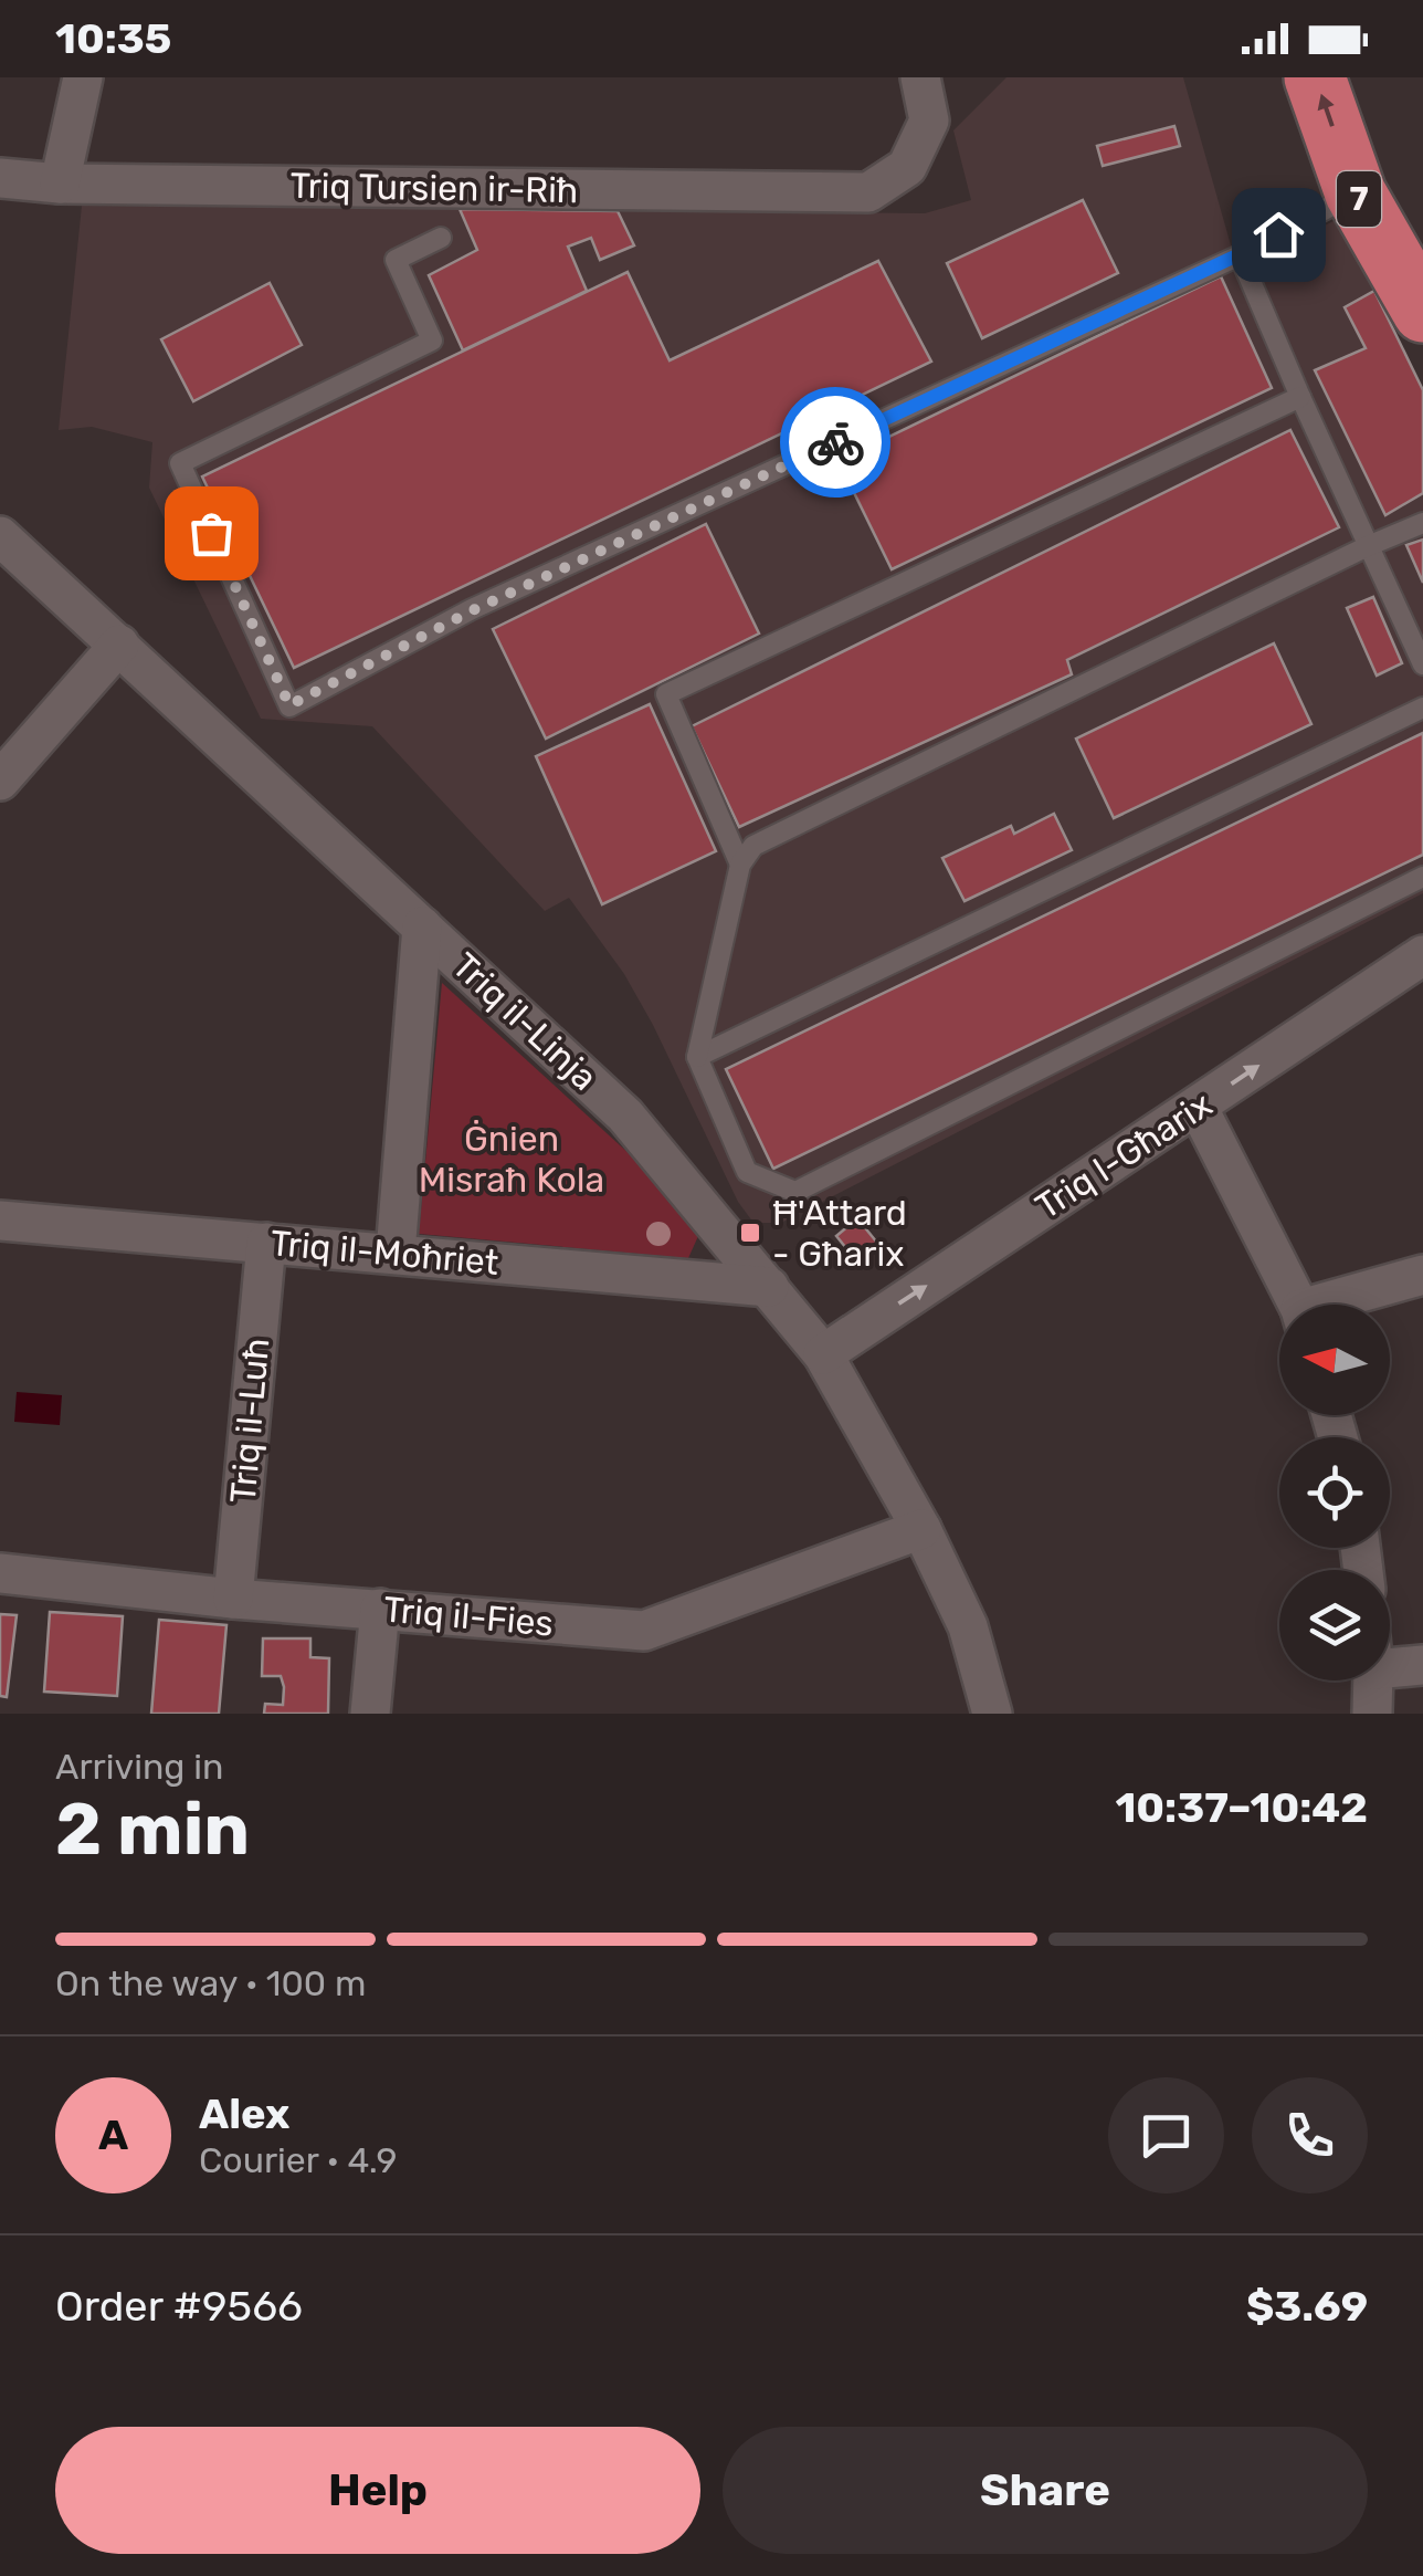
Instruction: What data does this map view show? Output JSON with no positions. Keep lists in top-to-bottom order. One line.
{"streets":{"highway":["7"],"street":["Triq Tursien ir-Riħ","Triq il-Linja","Triq l-Għarix","Triq il-Moħriet","Triq il-Luħ","Triq il-Fies"]},"crossings":[["Triq il-Linja","Triq l-Għarix"],["Triq il-Linja","Triq il-Moħriet"],["Triq il-Linja","Triq il-Fies"],["Triq il-Moħriet","Triq il-Luħ"],["Triq il-Luħ","Triq il-Fies"]],"one_way":["Triq l-Għarix"],"parks":["Ġnien Misraħ Kola"],"places":{"transit":["Ħ'Attard - Għarix"]},"north":"left","page":{"status":"10:35","heading":["2 min","Arriving in","10:37–10:42"],"panel":["Alex","Courier · 4.9","Order #9566","$3.69"],"bar":"On the way · 100 m","round":"A","buttons":["Help","Share"]}}
